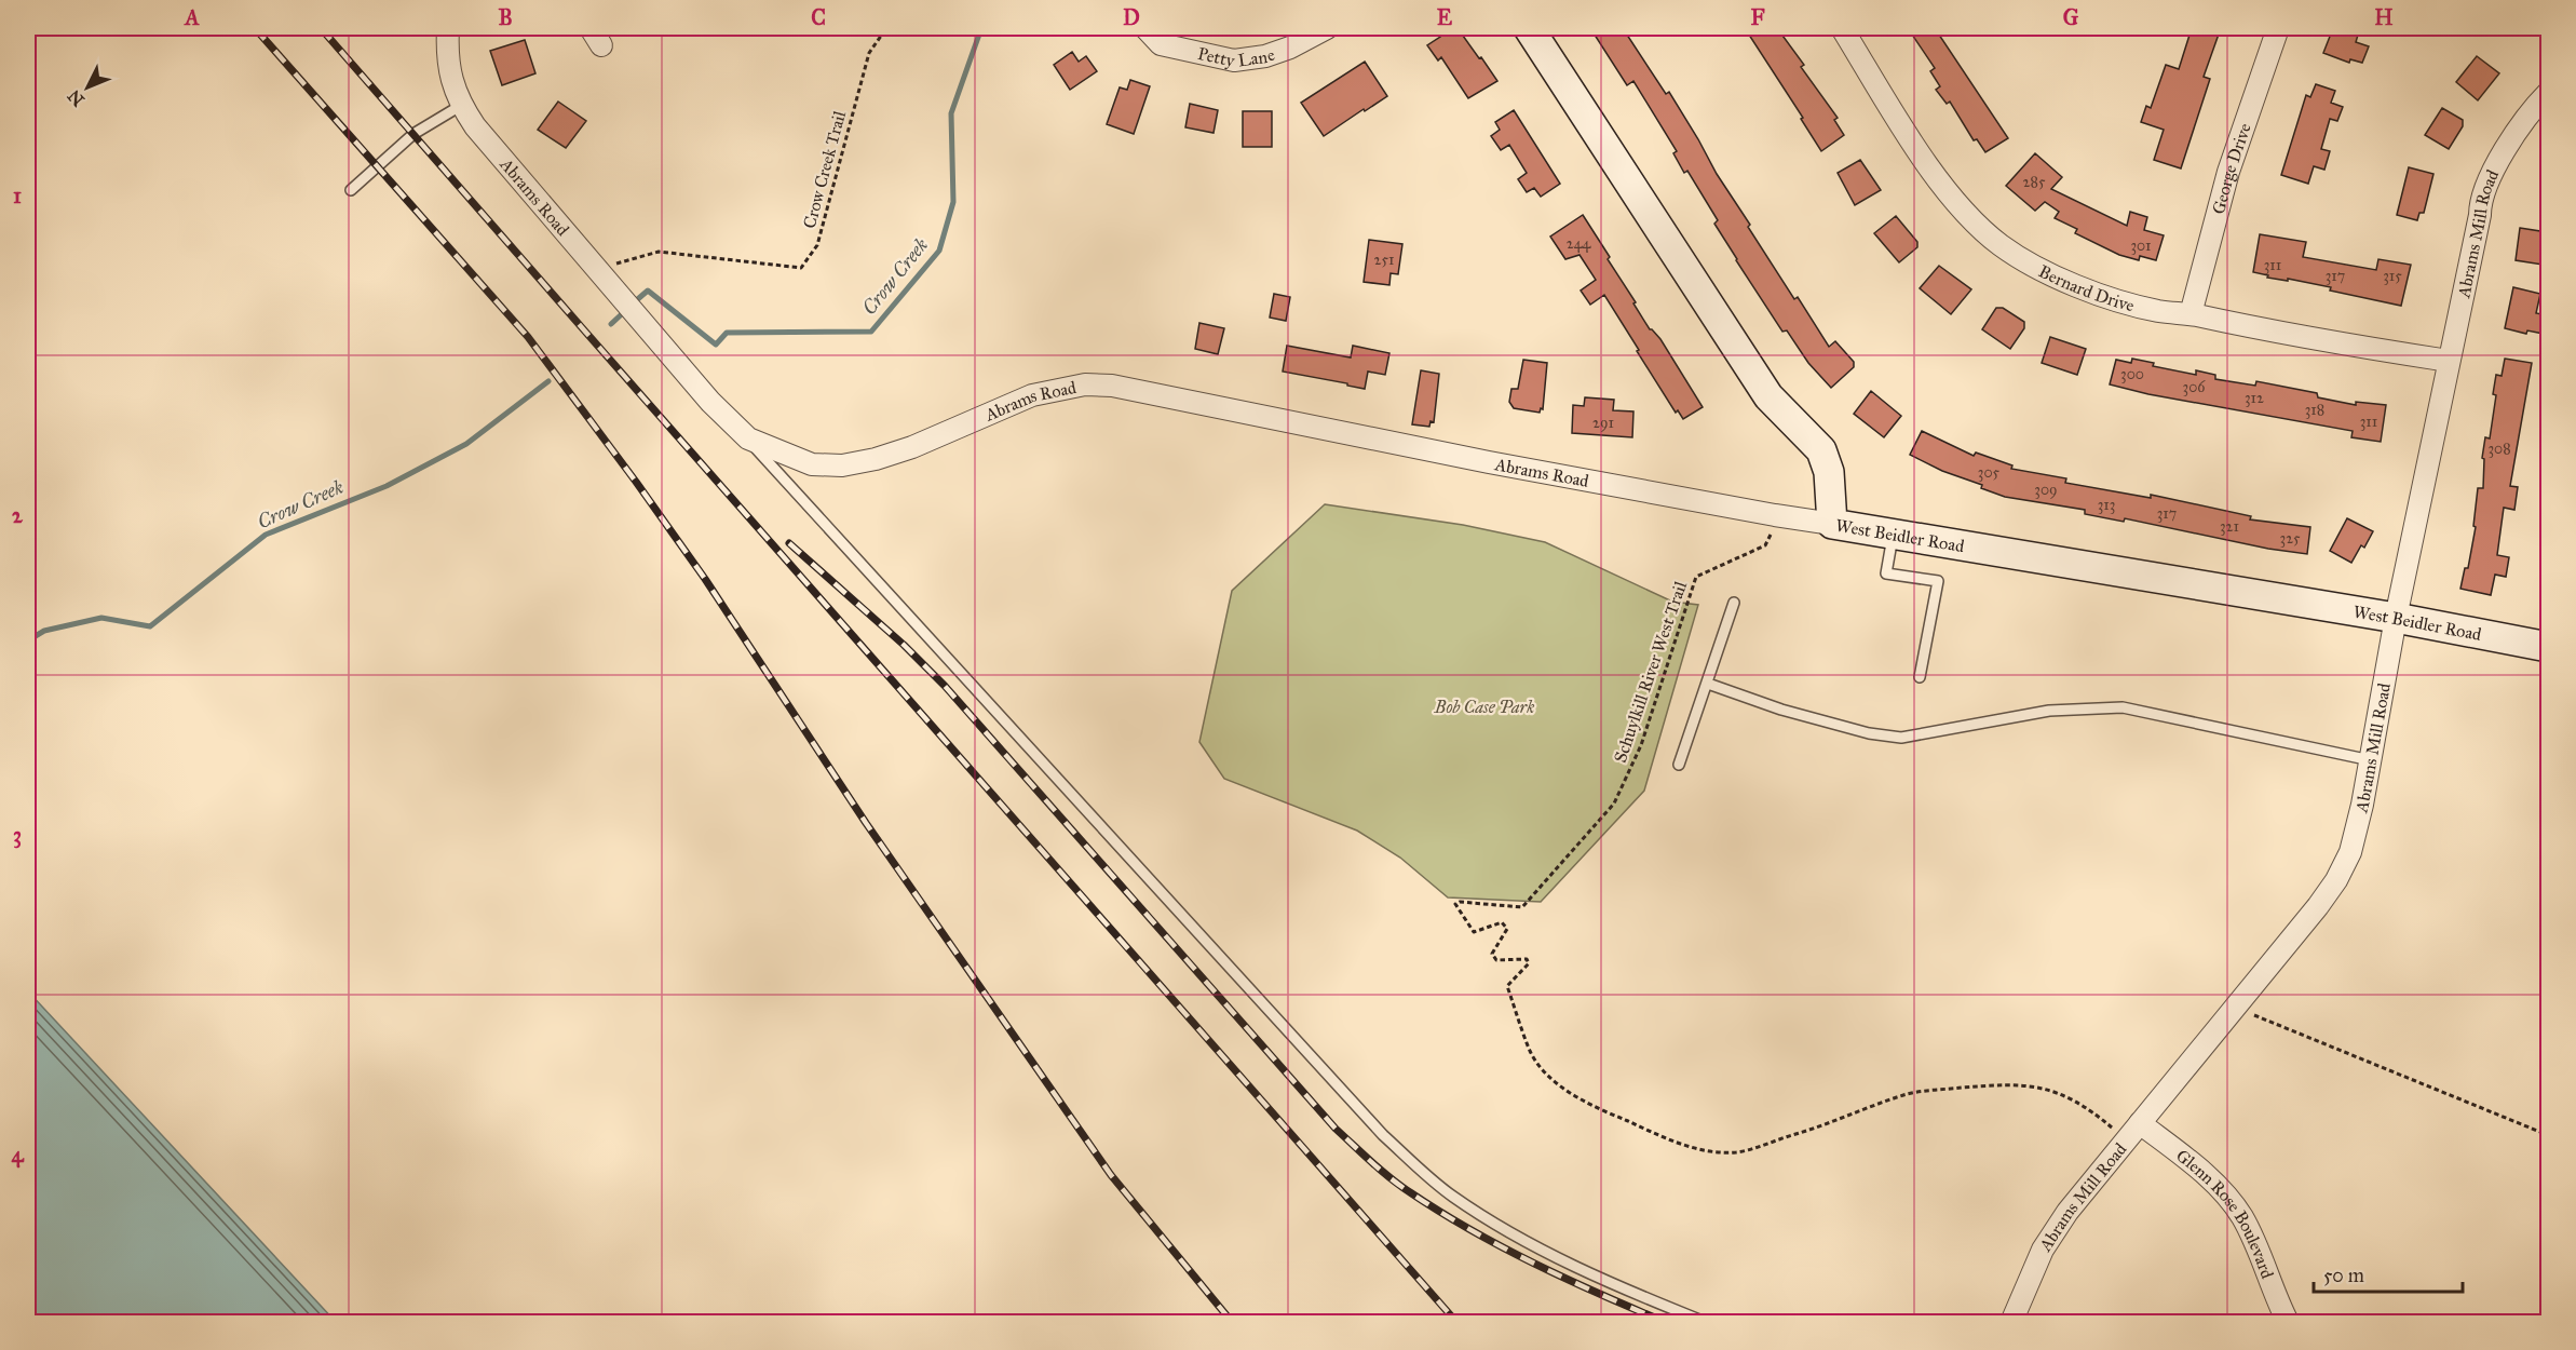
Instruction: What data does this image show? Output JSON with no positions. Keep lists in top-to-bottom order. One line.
{"streets":{"street":["Petty Lane","George Drive","Abrams Road","Abrams Mill Road","Bernard Drive","West Beidler Road","Glenn Rose Boulevard"],"path":["Crow Creek Trail","Schuylkill River West Trail"]},"crossings":[["Crow Creek Trail","Abrams Road"],["George Drive","Bernard Drive"],["Abrams Road","West Beidler Road"],["Abrams Road","Schuylkill River West Trail"],["Abrams Mill Road","Bernard Drive"],["Abrams Mill Road","West Beidler Road"],["Abrams Mill Road","Glenn Rose Boulevard"]],"water":["Crow Creek"],"parks":["Bob Case Park"],"house_numbers":["285","244","301","251","311","317","315","300","306","312","318","311","291","308","305","309","313","317","321","325"],"scale_bar":"50 m","north":"bottom left","grid":{"columns":["A","B","C","D","E","F","G","H"],"rows":["1","2","3","4"]}}
